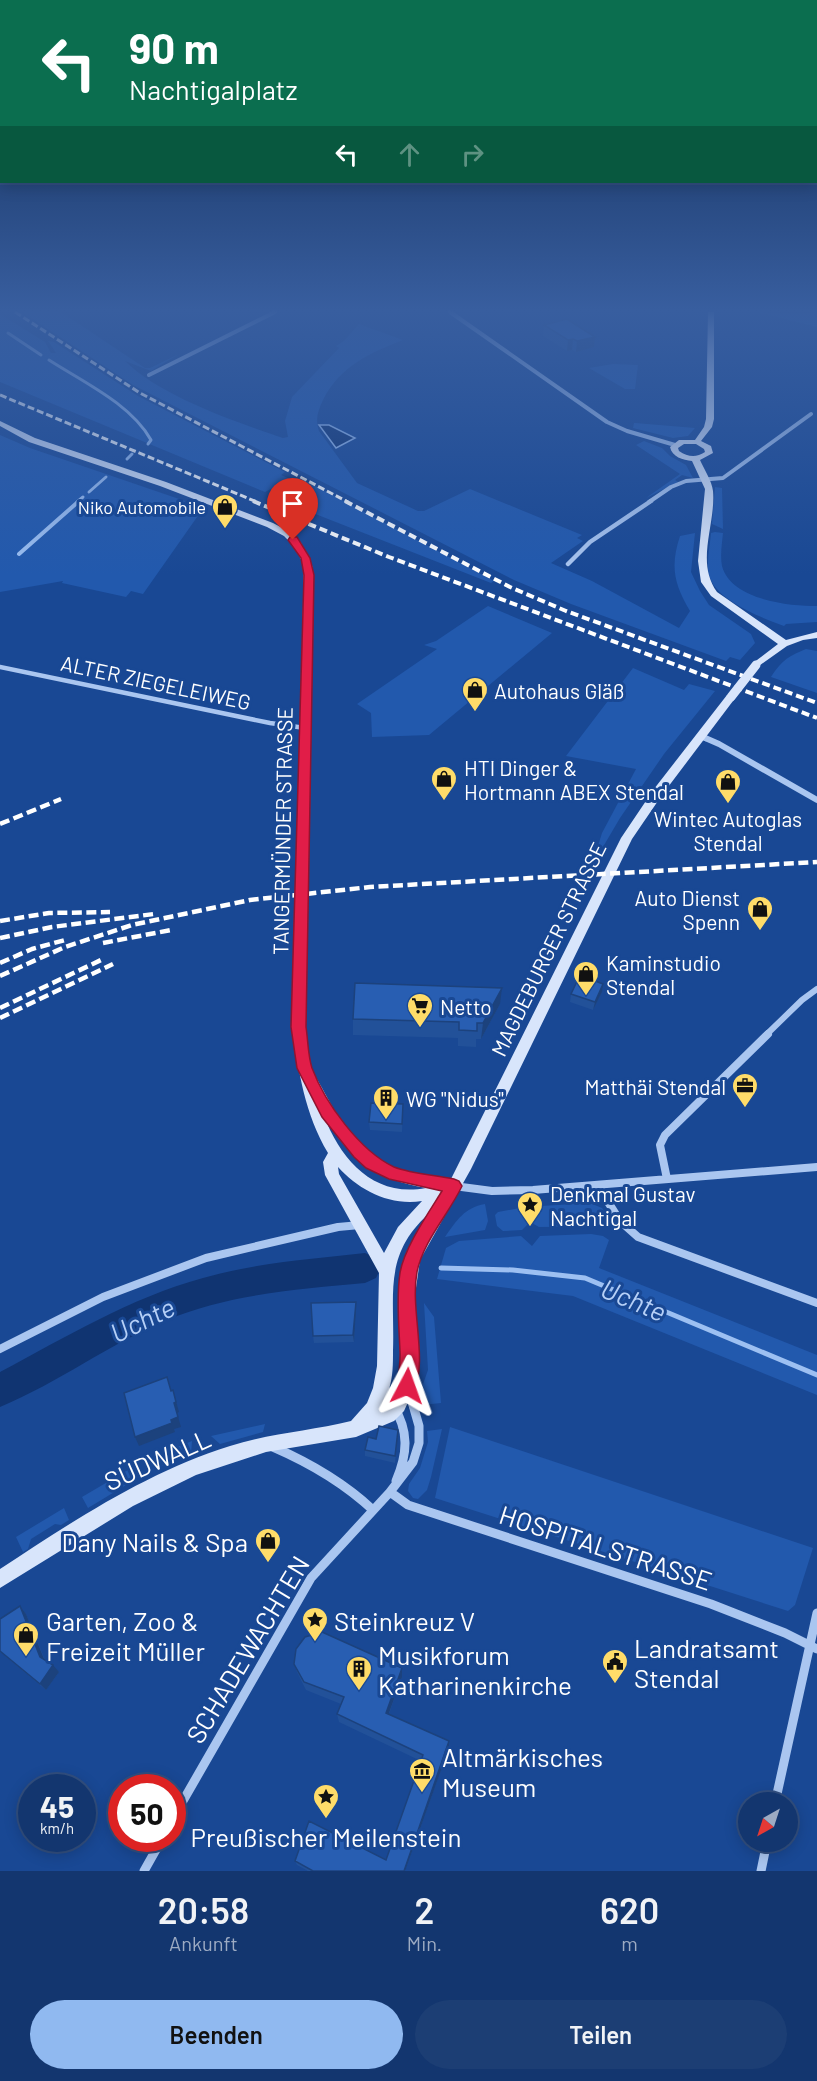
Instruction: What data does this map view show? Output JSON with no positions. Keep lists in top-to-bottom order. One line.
{"streets":{"main road":["TANGERMÜNDER STRASSE","MAGDEBURGER STRASSE","SÜDWALL"],"street":["ALTER ZIEGELEIWEG","HOSPITALSTRASSE","SCHADEWACHTEN"]},"crossings":[["ALTER ZIEGELEIWEG","TANGERMÜNDER STRASSE"],["TANGERMÜNDER STRASSE","MAGDEBURGER STRASSE"],["MAGDEBURGER STRASSE","SCHADEWACHTEN"],["HOSPITALSTRASSE","SCHADEWACHTEN"]],"water":["Uchte"],"places":{"shop":["Niko Automobile","Autohaus Gläß","HTI Dinger & Hortmann ABEX Stendal","Wintec Autoglas Stendal","Auto Dienst Spenn","Kaminstudio Stendal","Dany Nails & Spa","Garten, Zoo & Freizeit Müller"],"supermarket":["Netto"],"office":["Matthäi Stendal"],"building":["WG \"Nidus\"","Musikforum Katharinenkirche"],"place":["Denkmal Gustav Nachtigal","Steinkreuz V","Preußischer Meilenstein"],"public building":["Landratsamt Stendal"],"museum":["Altmärkisches Museum"]},"north":"bottom left","page":{"turn":["90 m","Nachtigalplatz"],"speed":"45 km/h","limit":"50","eta":["20:58","Ankunft","2","Min.","620","m"],"buttons":["Beenden","Teilen"]}}
